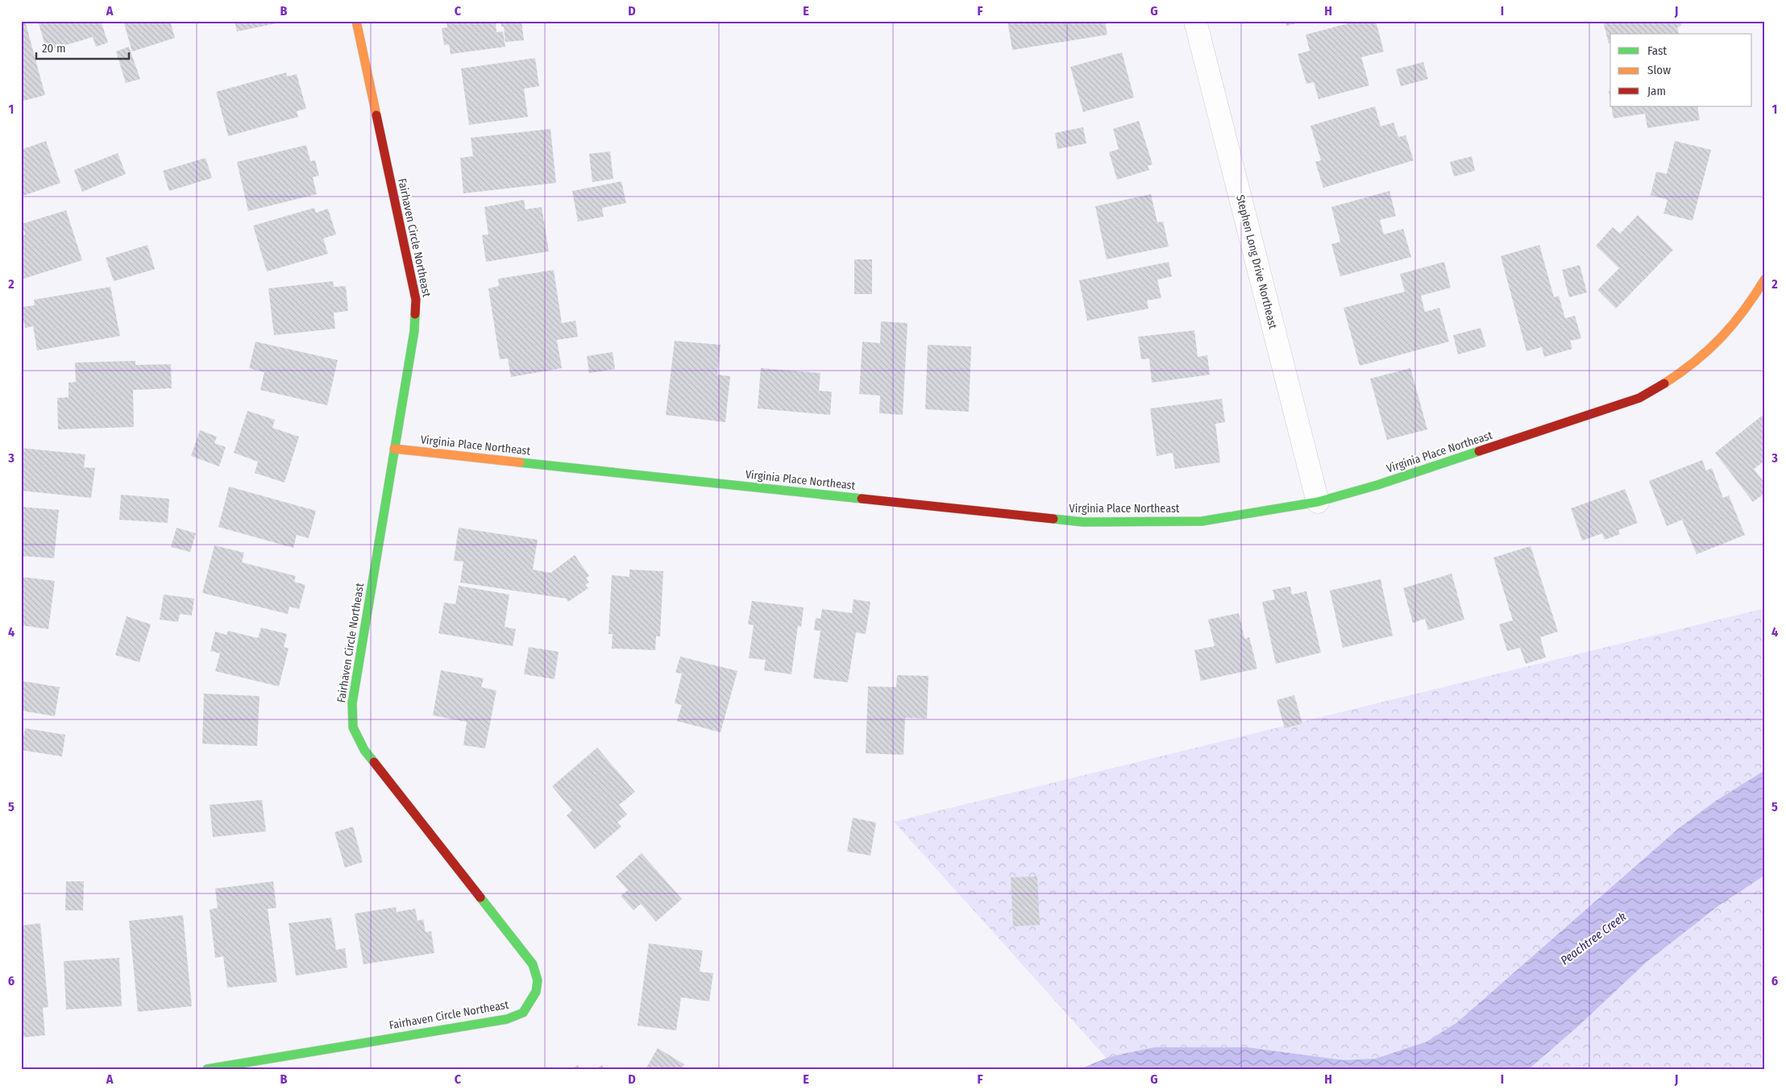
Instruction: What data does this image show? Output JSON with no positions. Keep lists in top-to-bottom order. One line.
{"streets":{"street":["Fairhaven Circle Northeast","Stephen Long Drive Northeast","Virginia Place Northeast"]},"crossings":[["Fairhaven Circle Northeast","Virginia Place Northeast"],["Stephen Long Drive Northeast","Virginia Place Northeast"]],"water":["Peachtree Creek"],"legend":["Fast","Slow","Jam"],"scale_bar":"20 m","grid":{"columns":["A","B","C","D","E","F","G","H","I","J"],"rows":["1","2","3","4","5","6"]}}
